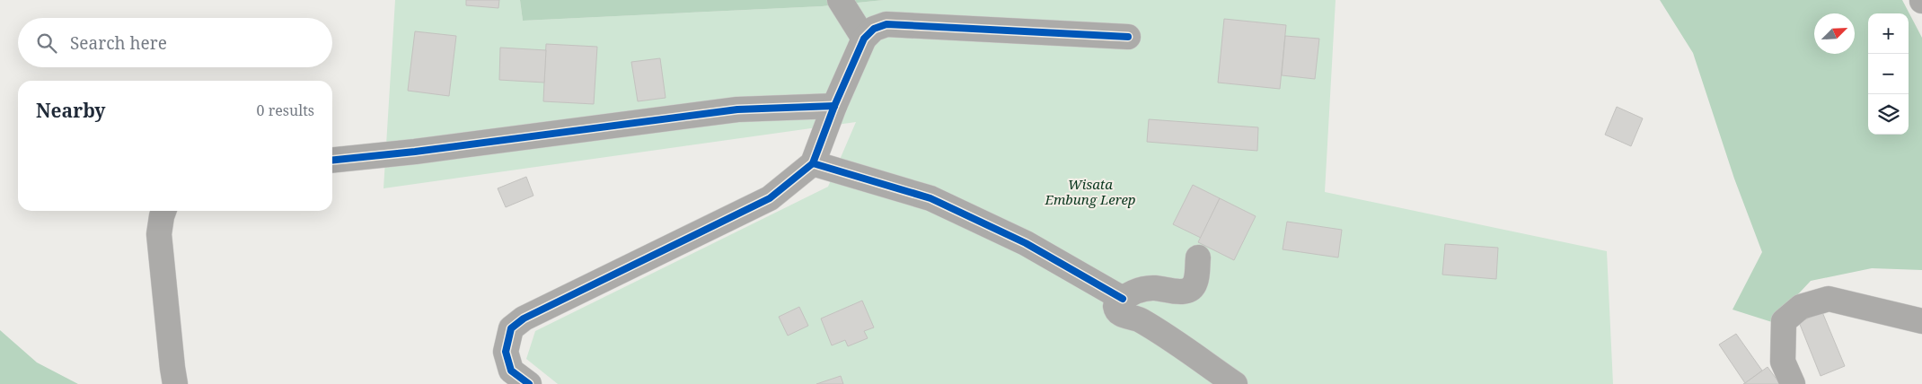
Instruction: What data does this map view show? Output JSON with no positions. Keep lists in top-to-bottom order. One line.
{"parks":["Wisata Embung Lerep"],"north":"top right","page":{"map_buttons":["+","−"],"search":"Search here","heading":["Nearby","0 results"]}}
